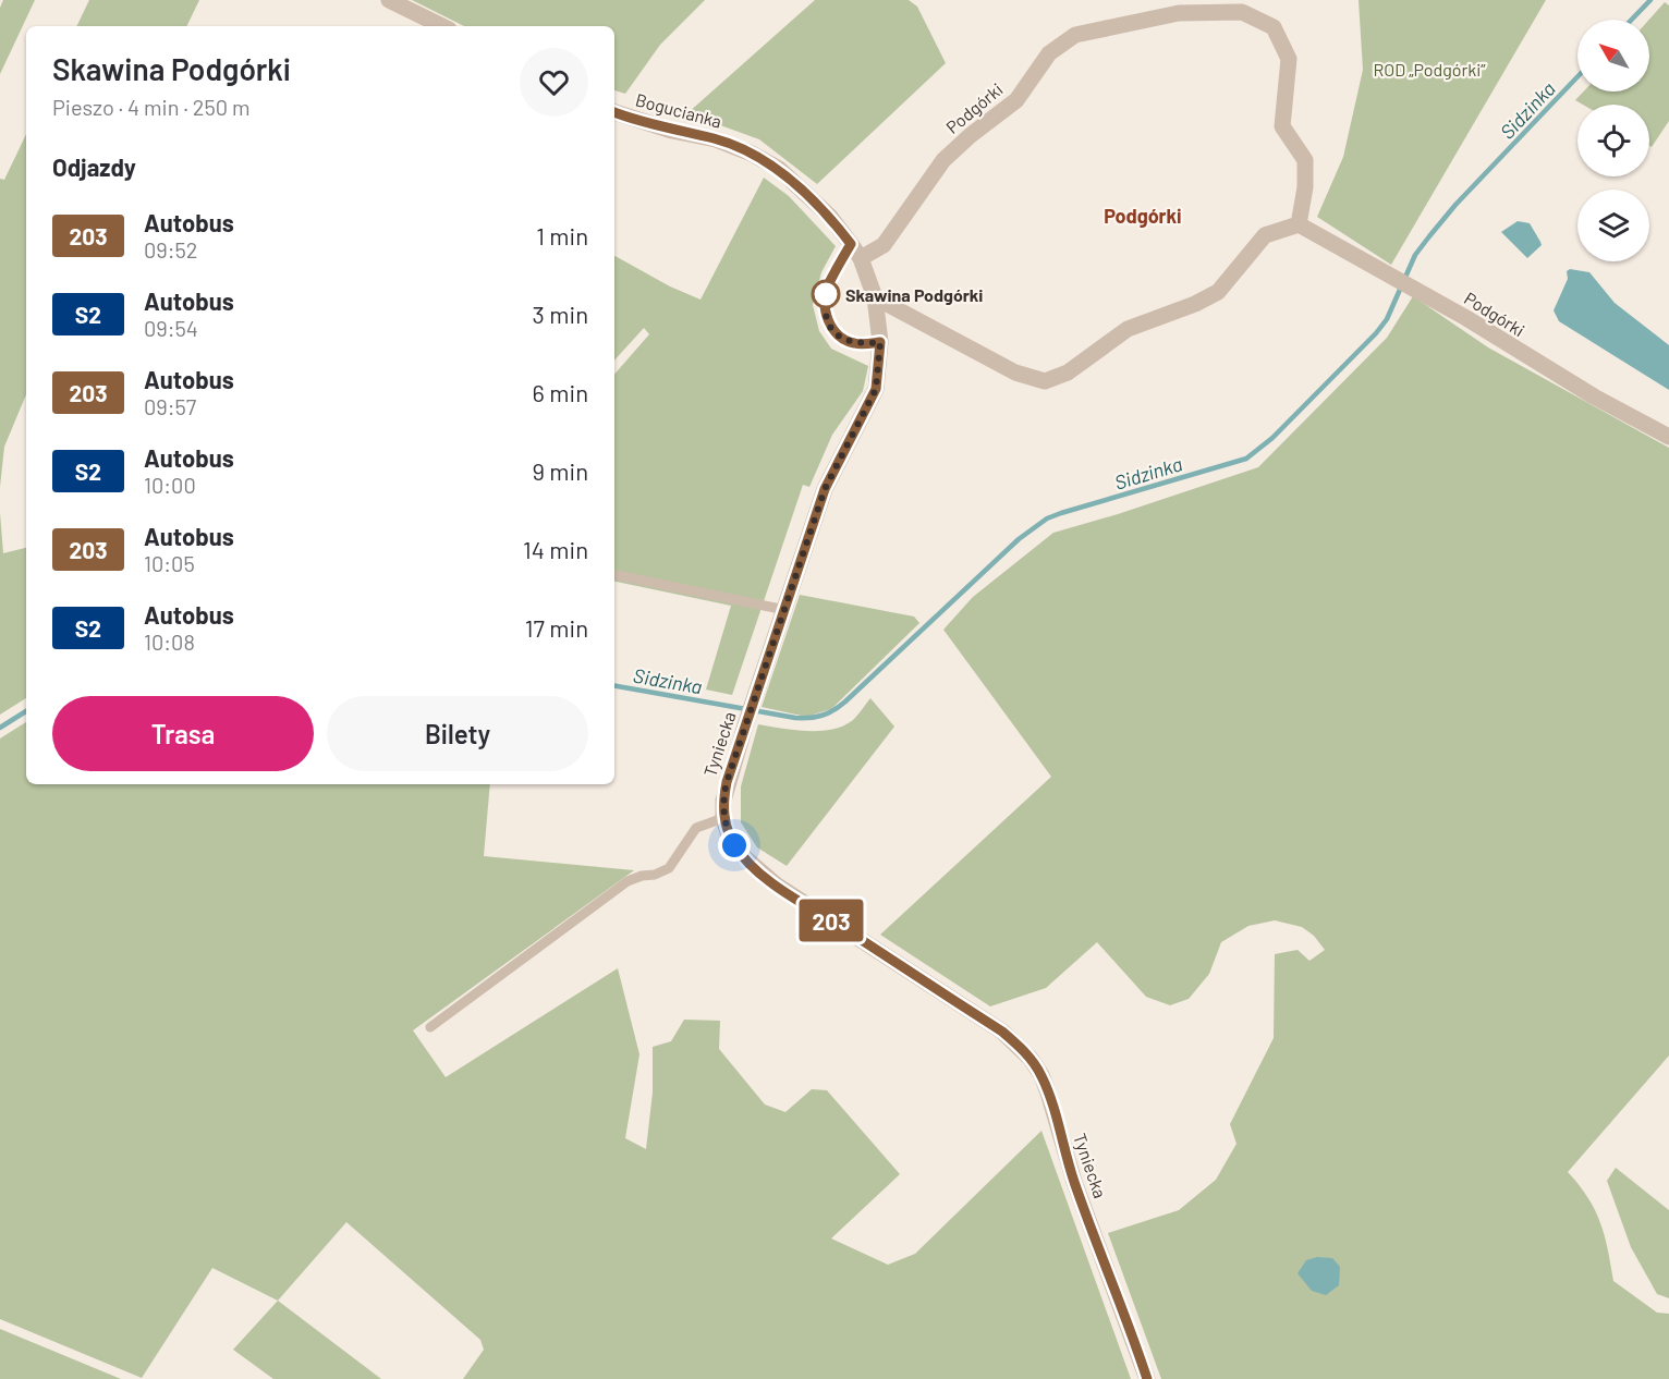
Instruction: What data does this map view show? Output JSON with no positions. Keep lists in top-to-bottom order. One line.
{"streets":{"street":["Podgórki","Bogucianka","Tyniecka"]},"crossings":[["Podgórki","Tyniecka"],["Bogucianka","Tyniecka"]],"districts":["Podgórki"],"water":["Sidzinka"],"parks":["ROD „Podgórki”"],"places":["Skawina Podgórki"],"lines":["bus line 203"],"north":"top left","page":{"on_map":"203","heading":[["Skawina Podgórki","Pieszo · 4 min · 250 m"],"Odjazdy"],"list":[{"mark":"203","name":"Autobus","note":"09:52","value":"1 min"},{"mark":"S2","name":"Autobus","note":"09:54","value":"3 min"},{"mark":"203","name":"Autobus","note":"09:57","value":"6 min"},{"mark":"S2","name":"Autobus","note":"10:00","value":"9 min"},{"mark":"203","name":"Autobus","note":"10:05","value":"14 min"},{"mark":"S2","name":"Autobus","note":"10:08","value":"17 min"}],"buttons":["Trasa","Bilety"]}}
